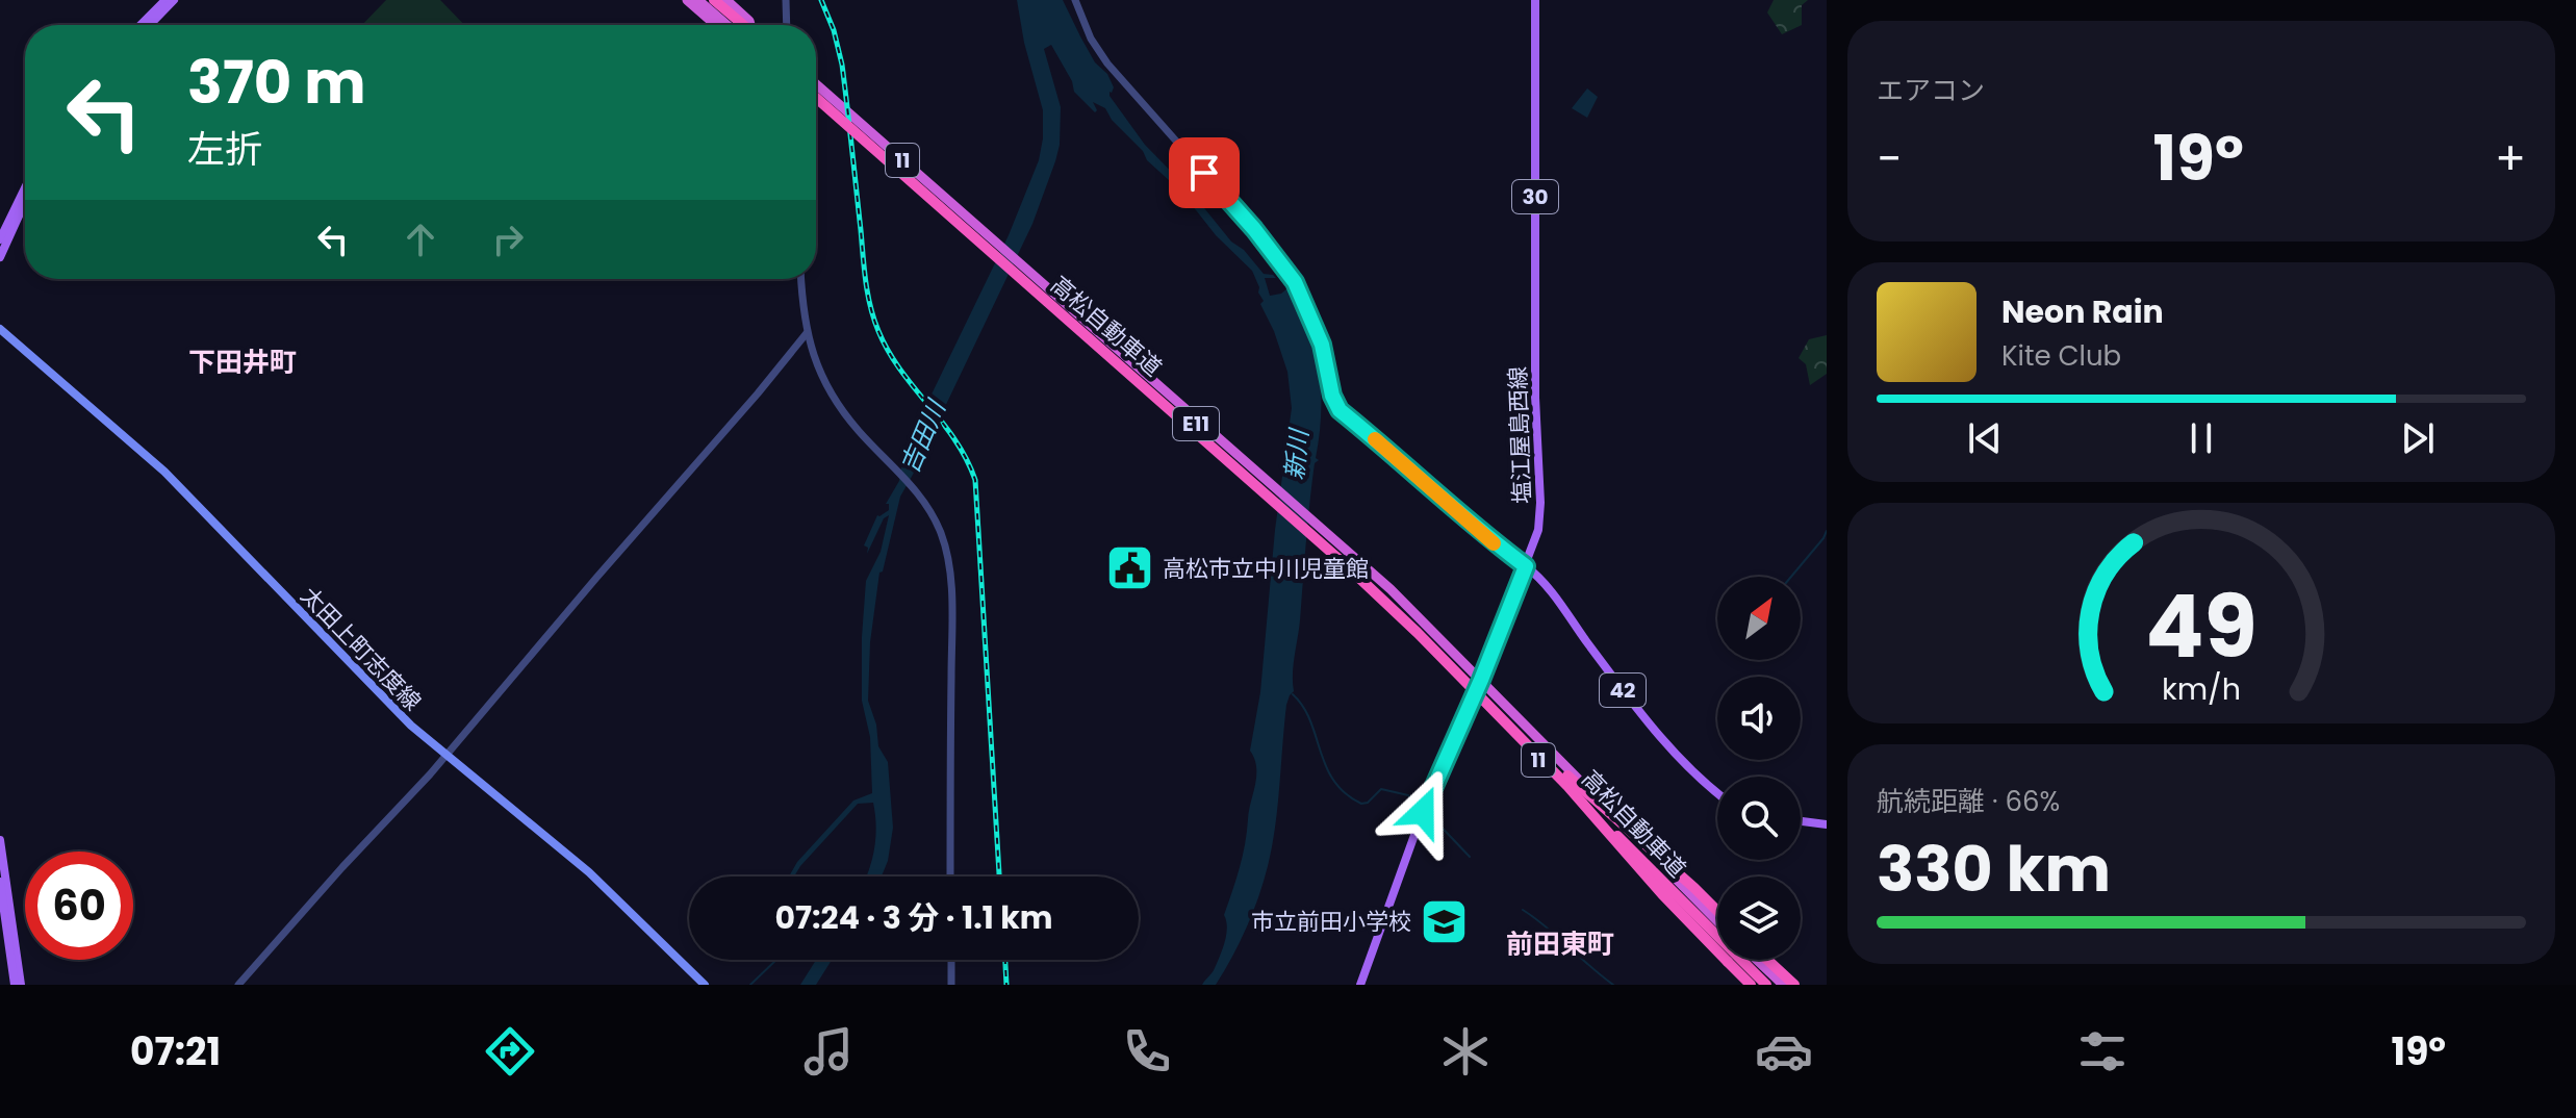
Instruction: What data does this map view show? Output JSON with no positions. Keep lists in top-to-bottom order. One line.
{"streets":{"highway":["11","高松自動車道","E11"],"main road":["30","塩江屋島西線","太田上町志度線","42"]},"crossings":[["11","高松自動車道"],["11","塩江屋島西線"],["塩江屋島西線","42"]],"districts":["下田井町","前田東町"],"water":["吉田川","新川"],"places":{"public building":["高松市立中川児童館"],"school or university":["市立前田小学校"]},"north":"top right","page":{"tile":["エアコン",["航続距離 · 66%","330 km"]],"turn":["370 m","左折"],"heat":["−","19°","+"],"song":["Neon Rain","Kite Club"],"limit":"60","trip":"07:24 · 3 分 · 1.1 km","tabs":["07:21","19°"],"gauge":["49","km/h"]}}
